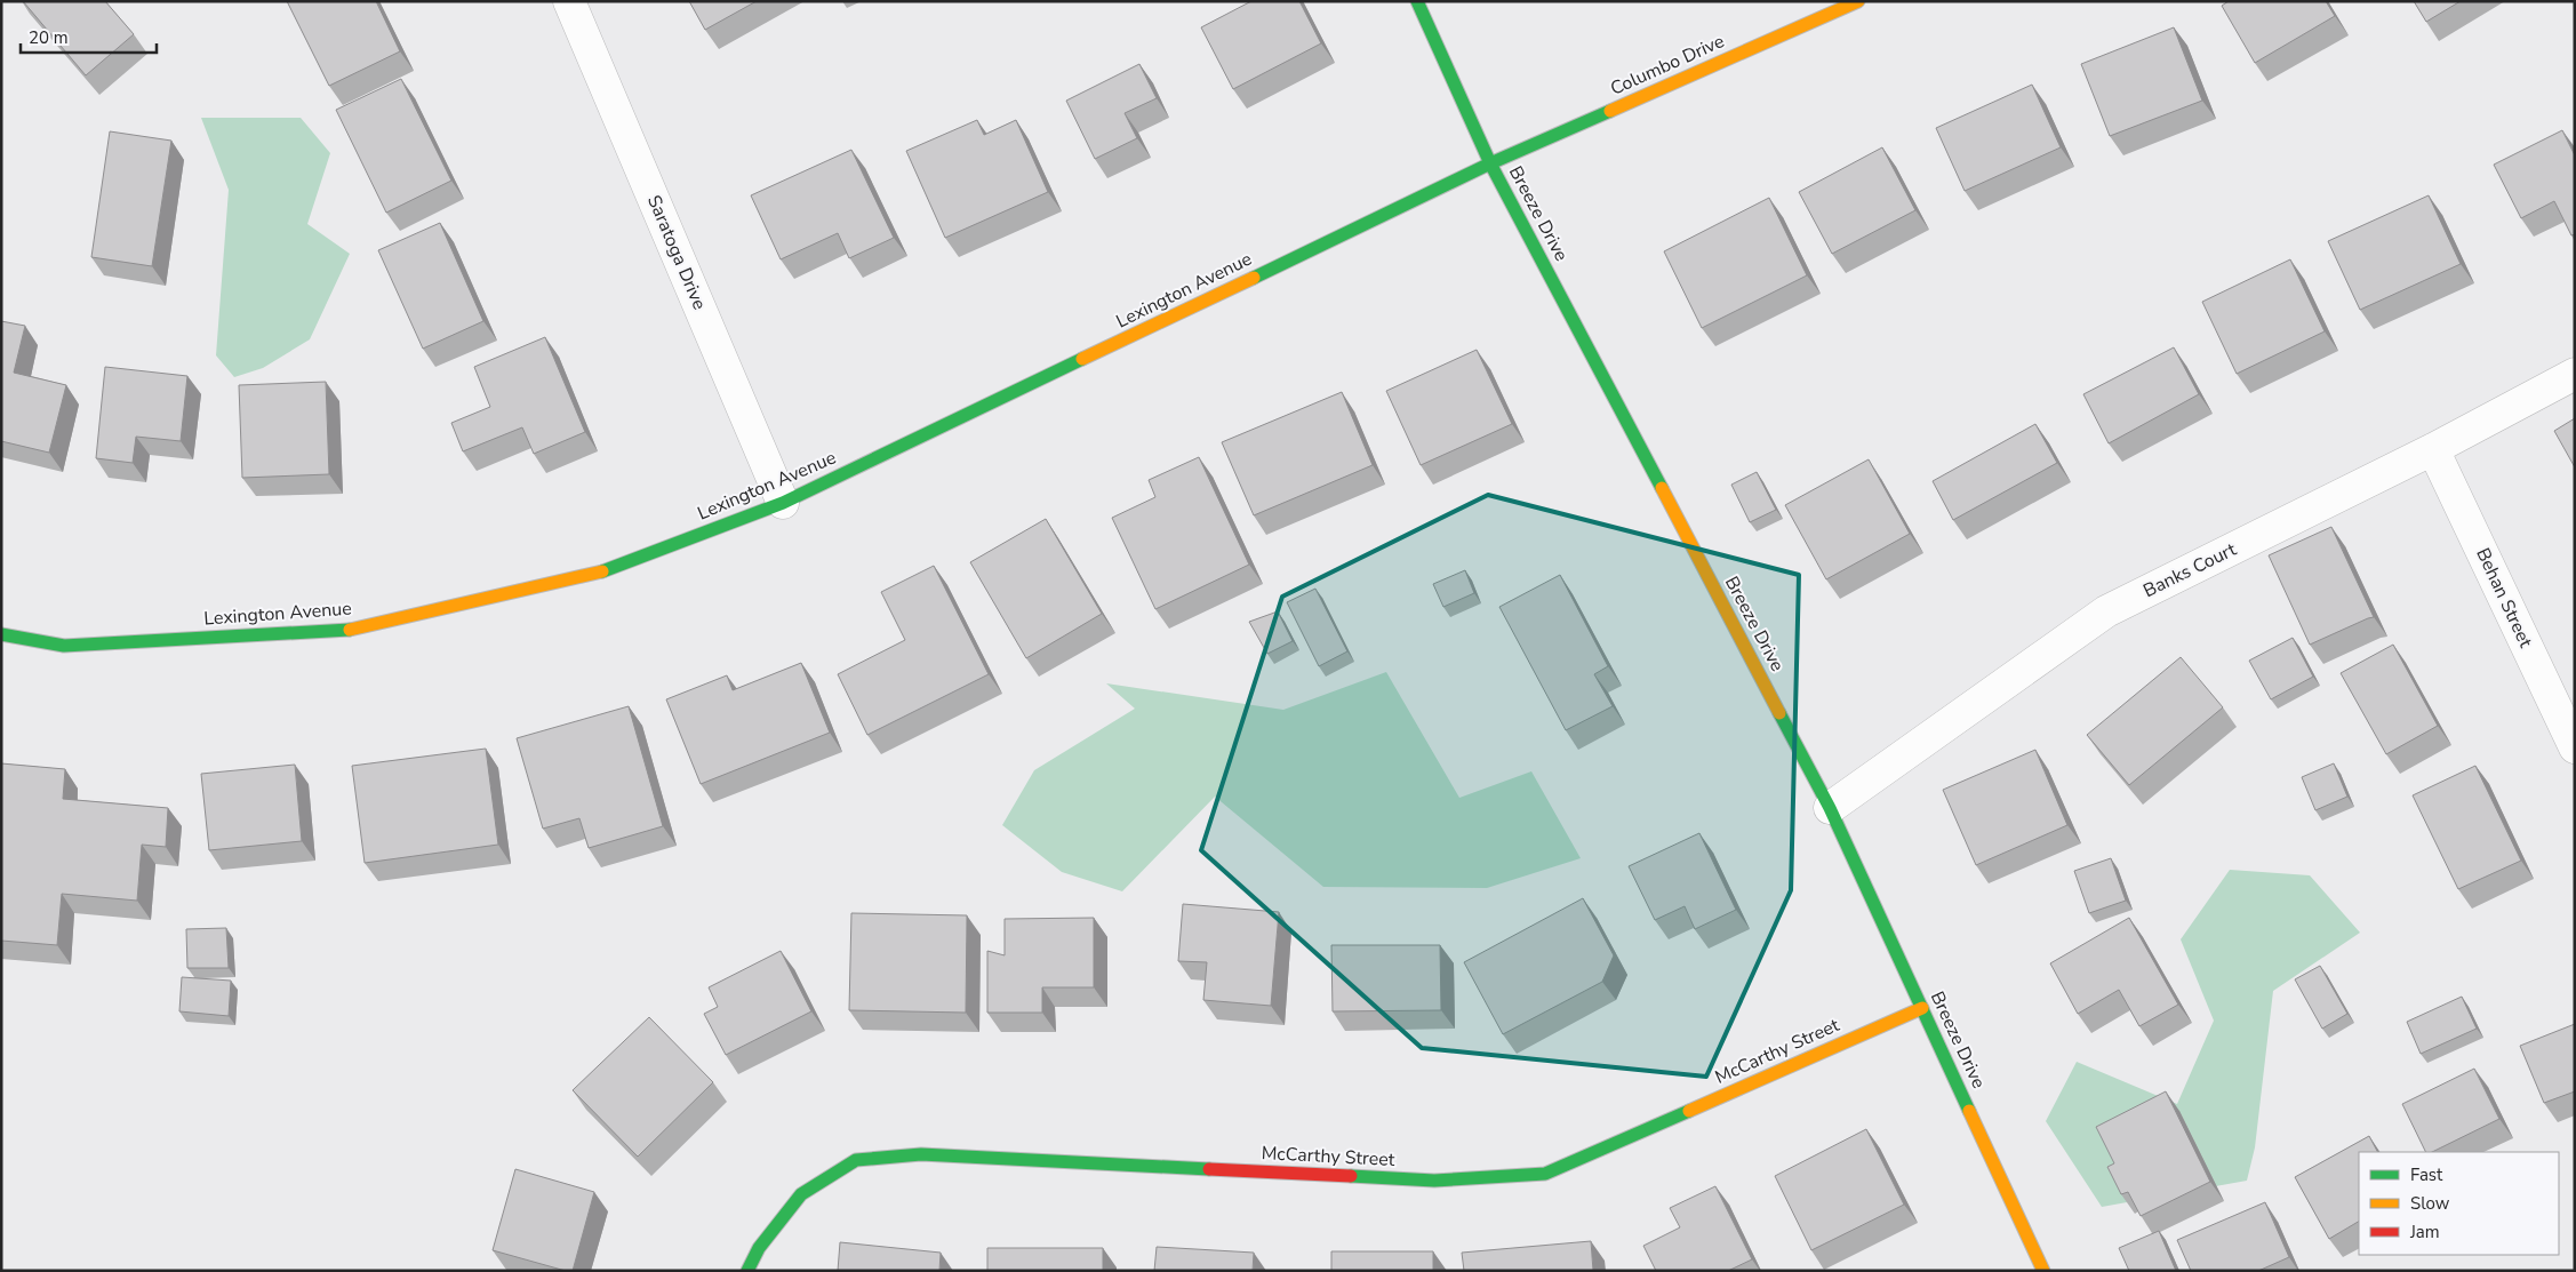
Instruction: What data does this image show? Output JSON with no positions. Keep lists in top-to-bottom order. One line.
{"streets":{"street":["Columbo Drive","Breeze Drive","Saratoga Drive","Lexington Avenue","Banks Court","Behan Street","McCarthy Street"]},"crossings":[["Columbo Drive","Breeze Drive"],["Columbo Drive","Lexington Avenue"],["Breeze Drive","Lexington Avenue"],["Breeze Drive","Banks Court"],["Breeze Drive","McCarthy Street"],["Saratoga Drive","Lexington Avenue"],["Banks Court","Behan Street"]],"legend":["Fast","Slow","Jam"],"scale_bar":"20 m"}
